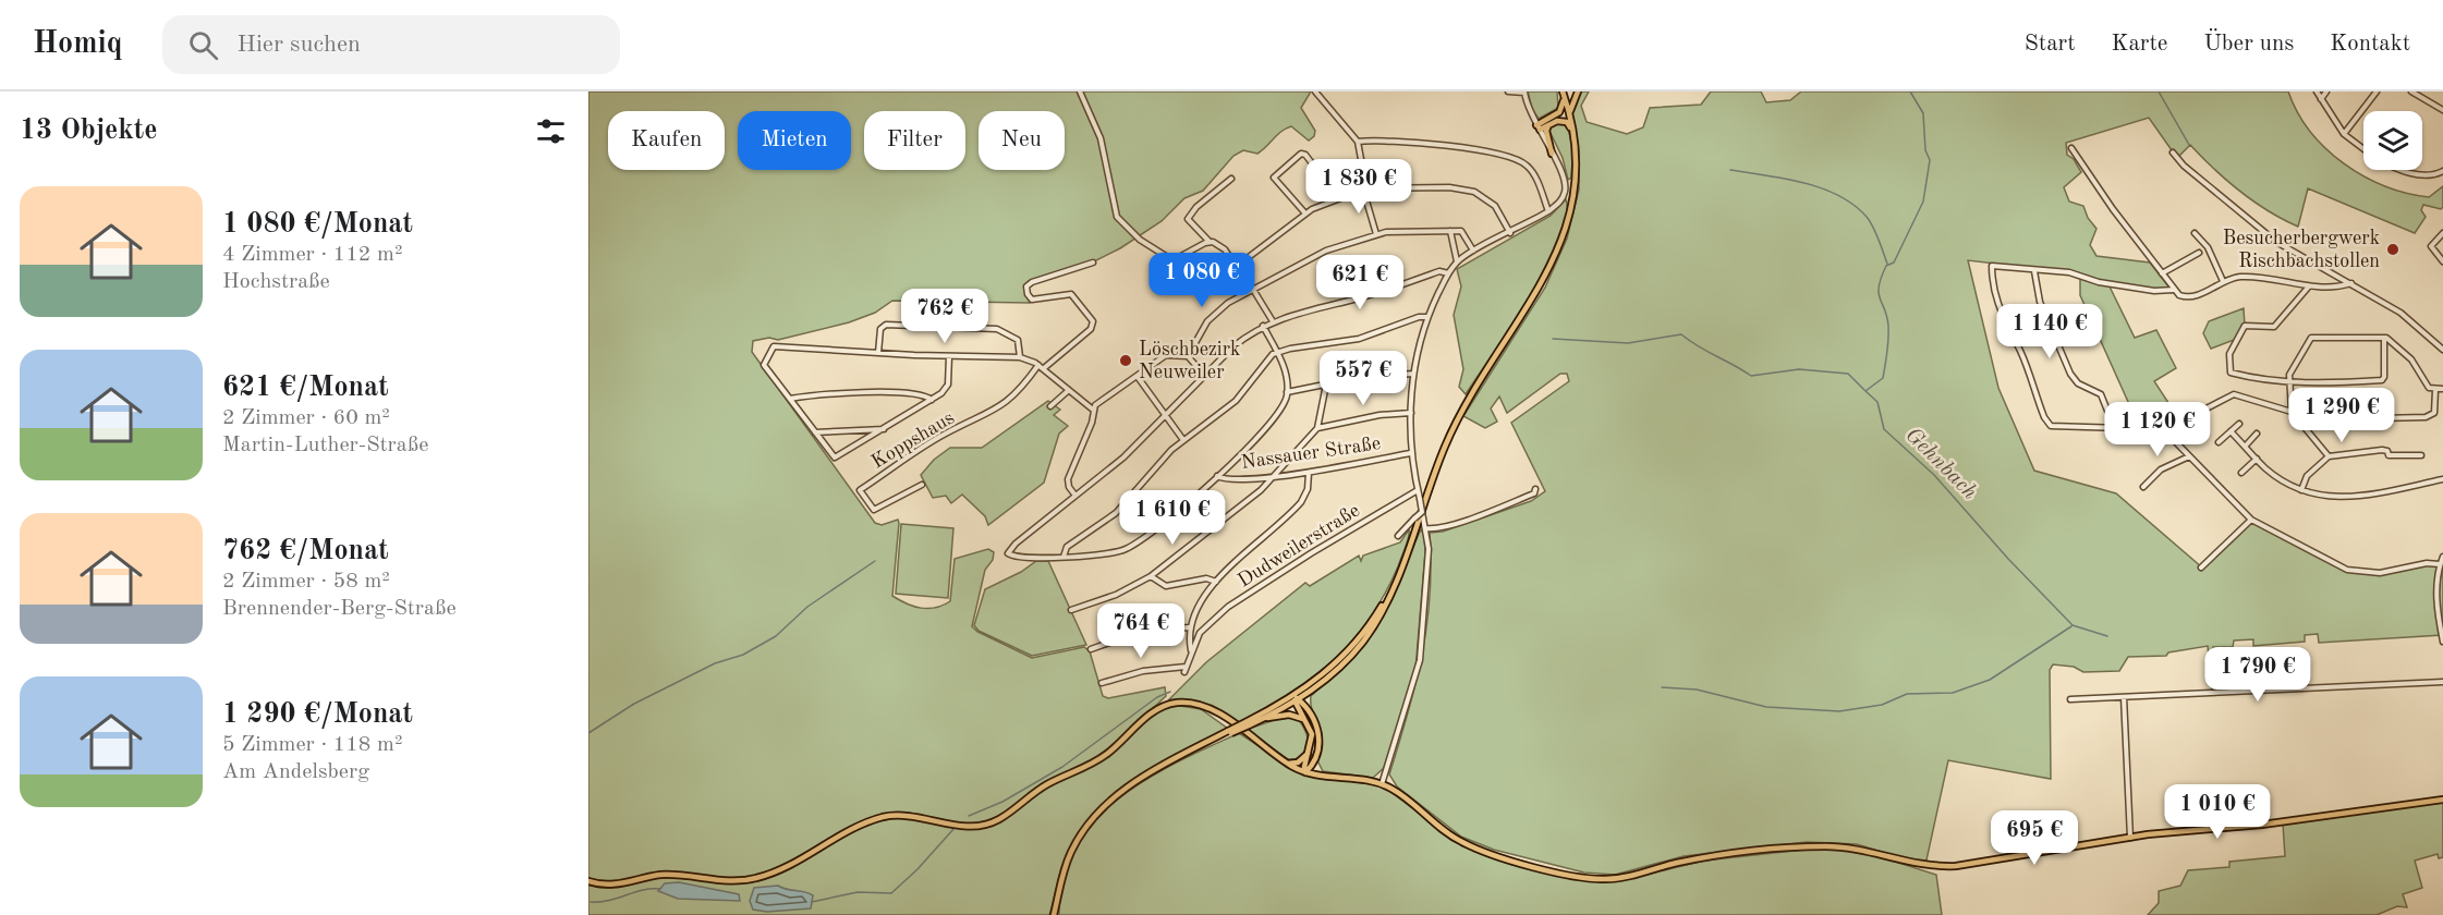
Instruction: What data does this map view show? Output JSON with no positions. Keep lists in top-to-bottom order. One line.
{"streets":{"street":["Koppshaus","Nassauer Straße","Dudweilerstraße"]},"water":["Gehnbach"],"places":["Besucherbergwerk Rischbachstollen","Löschbezirk Neuweiler"],"page":{"header":"Homiq","search":"Hier suchen","nav":["Start","Karte","Über uns","Kontakt"],"heading":"13 Objekte","chip":["Kaufen","Mieten","Filter","Neu"],"price":["1 830 €","1 080 €","621 €","762 €","1 140 €","557 €","1 290 €","1 120 €","1 610 €","764 €","1 790 €","1 010 €","695 €"],"list":[{"name":"1 080 €/Monat","note":"4 Zimmer · 112 m² · Hochstraße"},{"name":"621 €/Monat","note":"2 Zimmer · 60 m² · Martin-Luther-Straße"},{"name":"762 €/Monat","note":"2 Zimmer · 58 m² · Brennender-Berg-Straße"},{"name":"1 290 €/Monat","note":"5 Zimmer · 118 m² · Am Andelsberg"}]}}
